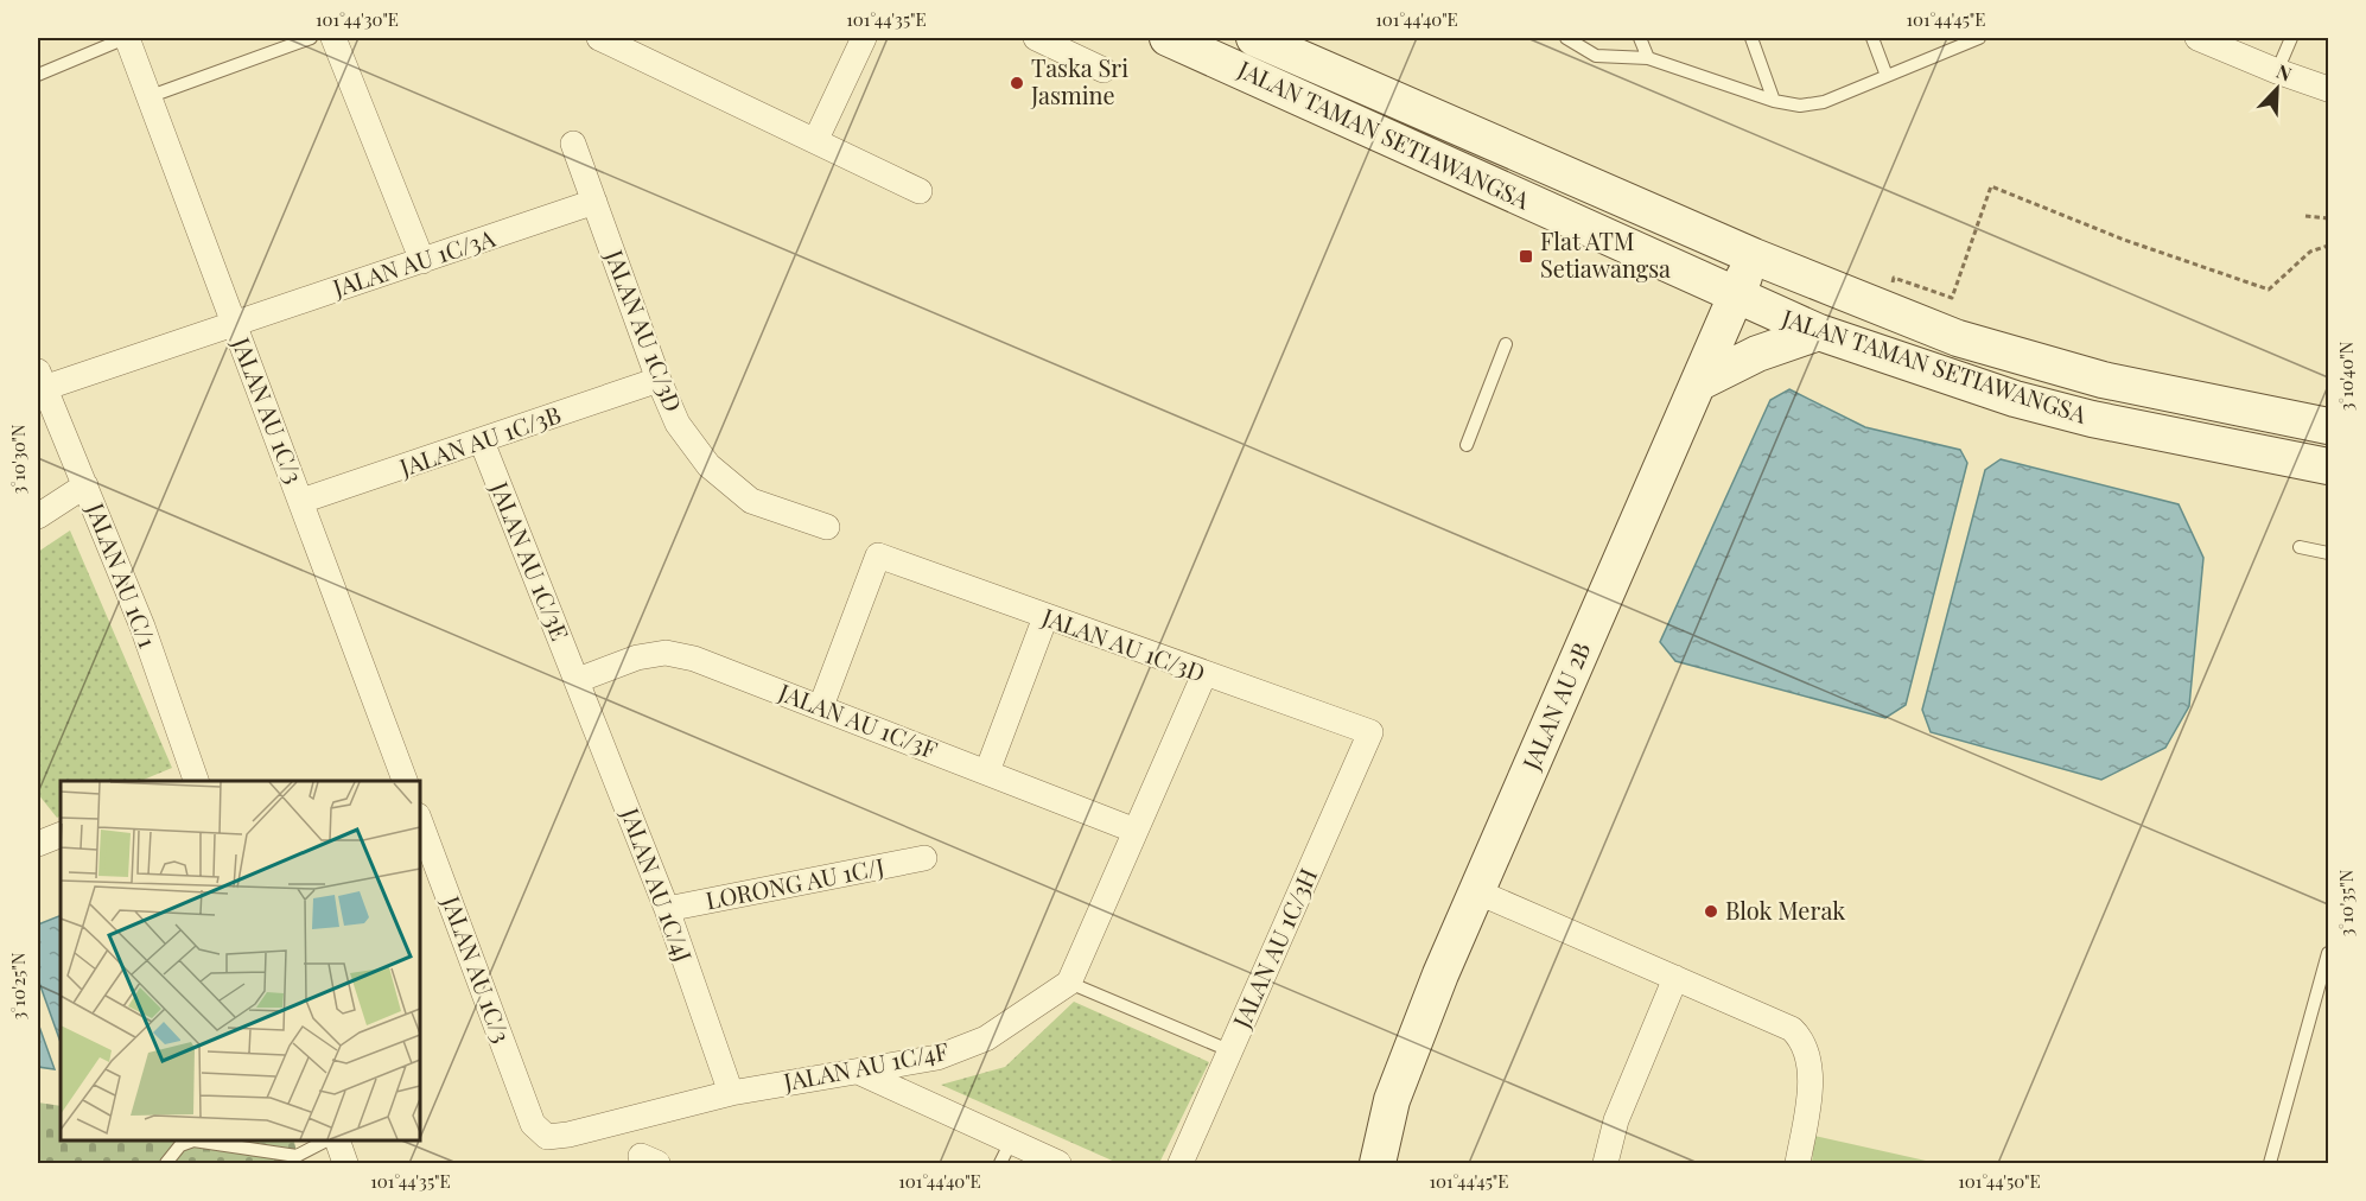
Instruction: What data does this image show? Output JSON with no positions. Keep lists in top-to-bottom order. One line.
{"streets":{"main road":["JALAN TAMAN SETIAWANGSA","JALAN AU 2B"],"street":["JALAN AU 1C/3A","JALAN AU 1C/3D","JALAN AU 1C/3","JALAN AU 1C/3B","JALAN AU 1C/3E","JALAN AU 1C/1","JALAN AU 1C/3F","LORONG AU 1C/J","JALAN AU 1C/4J","JALAN AU 1C/3H","JALAN AU 1C/4F"]},"crossings":[["JALAN TAMAN SETIAWANGSA","JALAN AU 2B"],["JALAN AU 1C/3A","JALAN AU 1C/3D"],["JALAN AU 1C/3A","JALAN AU 1C/3"],["JALAN AU 1C/3A","JALAN AU 1C/1"],["JALAN AU 1C/3D","JALAN AU 1C/3B"],["JALAN AU 1C/3D","JALAN AU 1C/3F"],["JALAN AU 1C/3D","JALAN AU 1C/3H"],["JALAN AU 1C/3","JALAN AU 1C/3B"],["JALAN AU 1C/3","JALAN AU 1C/4F"],["JALAN AU 1C/3B","JALAN AU 1C/3E"],["JALAN AU 1C/3E","JALAN AU 1C/3F"],["JALAN AU 1C/3E","JALAN AU 1C/4J"],["JALAN AU 1C/3F","JALAN AU 1C/4J"],["LORONG AU 1C/J","JALAN AU 1C/4J"],["JALAN AU 1C/4J","JALAN AU 1C/4F"]],"places":{"other":["Taska Sri Jasmine","Blok Merak"],"transit":["Flat ATM Setiawangsa"]},"north":"top right","coordinates":["101°44'30\"E","101°44'35\"E","101°44'40\"E","101°44'45\"E","3°10'40\"N","3°10'30\"N","3°10'35\"N","3°10'25\"N","101°44'50\"E"]}
